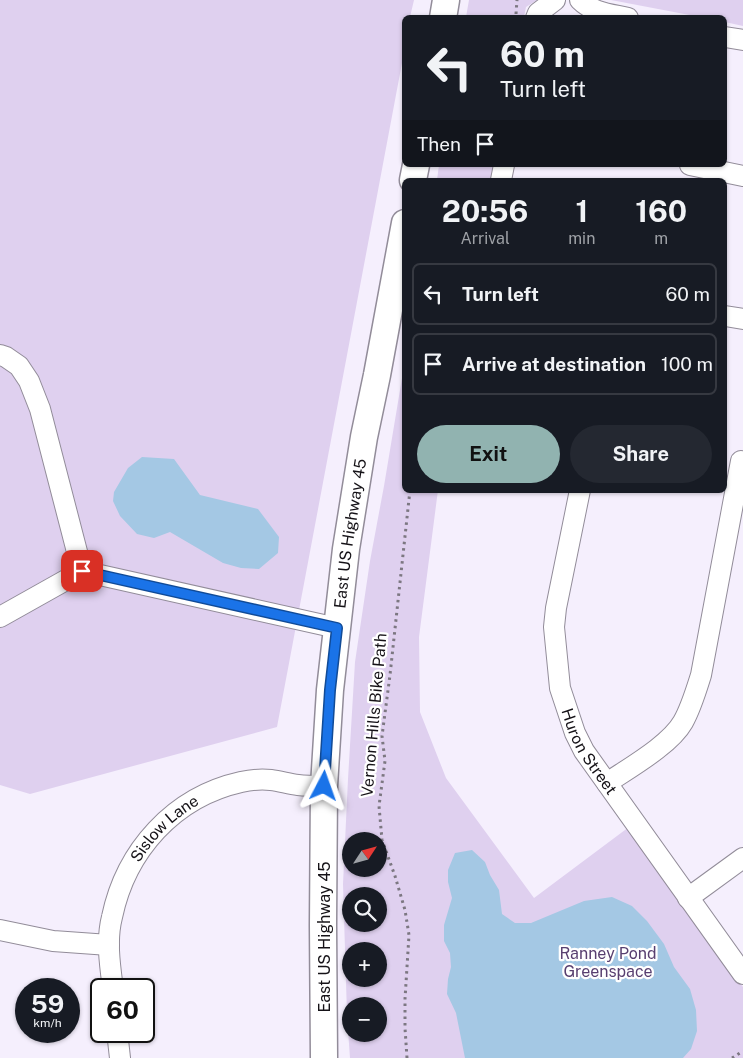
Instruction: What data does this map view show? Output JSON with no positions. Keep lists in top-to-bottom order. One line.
{"streets":{"main road":["East US Highway 45"],"street":["Huron Street","Sislow Lane"],"path":["Vernon Hills Bike Path"]},"crossings":[["East US Highway 45","Sislow Lane"]],"parks":["Ranney Pond Greenspace"],"north":"top right","page":{"turn":["60 m","Turn left"],"then":"Then","eta":["20:56","Arrival","1","min","160","m"],"list":[{"name":"Turn left","value":"60 m"},{"name":"Arrive at destination","value":"100 m"}],"buttons":["Exit","Share"],"map_buttons":["+","−"],"speed":"59 km/h","limit":"60"}}
